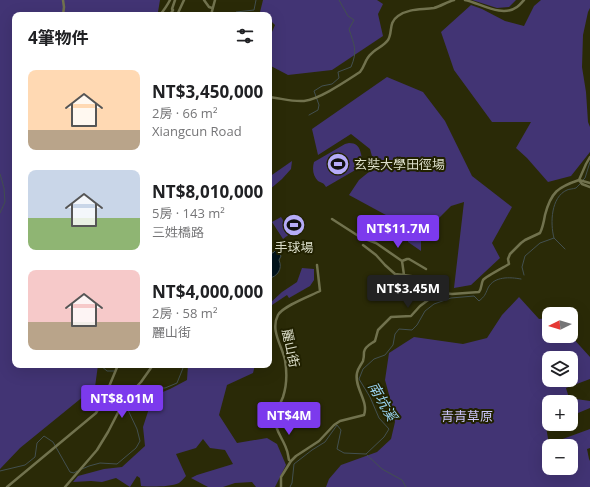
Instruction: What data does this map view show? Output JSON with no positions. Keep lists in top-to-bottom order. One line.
{"streets":{"street":["麗山街"]},"water":["南坑溪"],"parks":["青青草原"],"places":{"sports":["玄奘大學田徑場","手球場"]},"north":"left","page":{"heading":"4筆物件","list":[{"name":"NT$3,450,000","note":"2房 · 66 m² · Xiangcun Road"},{"name":"NT$8,010,000","note":"5房 · 143 m² · 三姓橋路"},{"name":"NT$4,000,000","note":"2房 · 58 m² · 麗山街"}],"price":["NT$11.7M","NT$3.45M","NT$8.01M","NT$4M"],"map_buttons":["+","−"]}}
